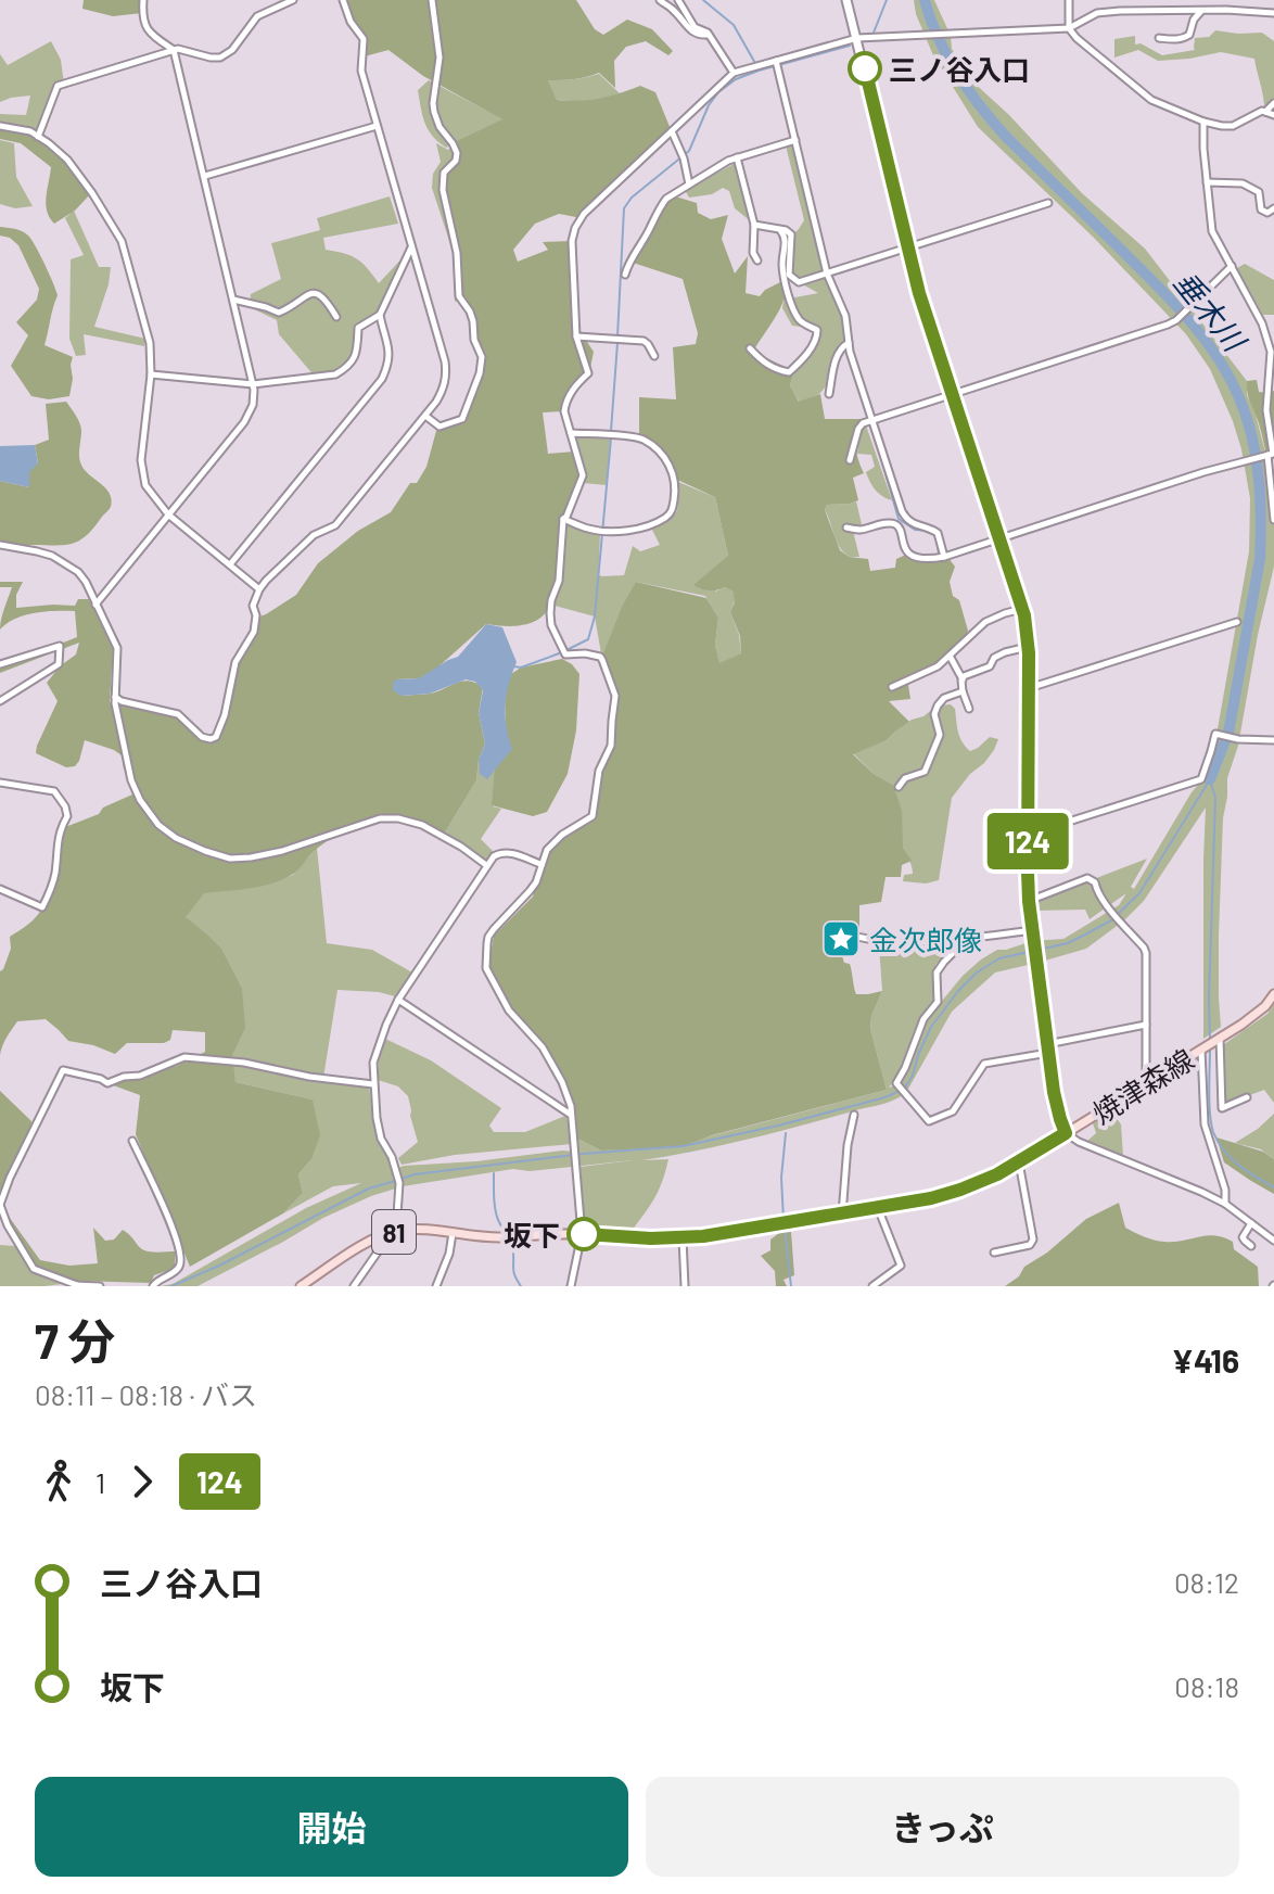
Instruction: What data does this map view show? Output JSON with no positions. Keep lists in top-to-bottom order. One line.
{"streets":{"main road":["焼津森線","81"]},"water":["垂木川"],"places":{"other":["三ノ谷入口","坂下"],"place":["金次郎像"]},"lines":["bus line 124"],"page":{"on_map":"124","heading":["7 分","08:11 – 08:18 · バス","¥416"],"legs":["1","124"],"list":[{"name":"三ノ谷入口","value":"08:12"},{"name":"坂下","value":"08:18"}],"buttons":["開始","きっぷ"]}}
